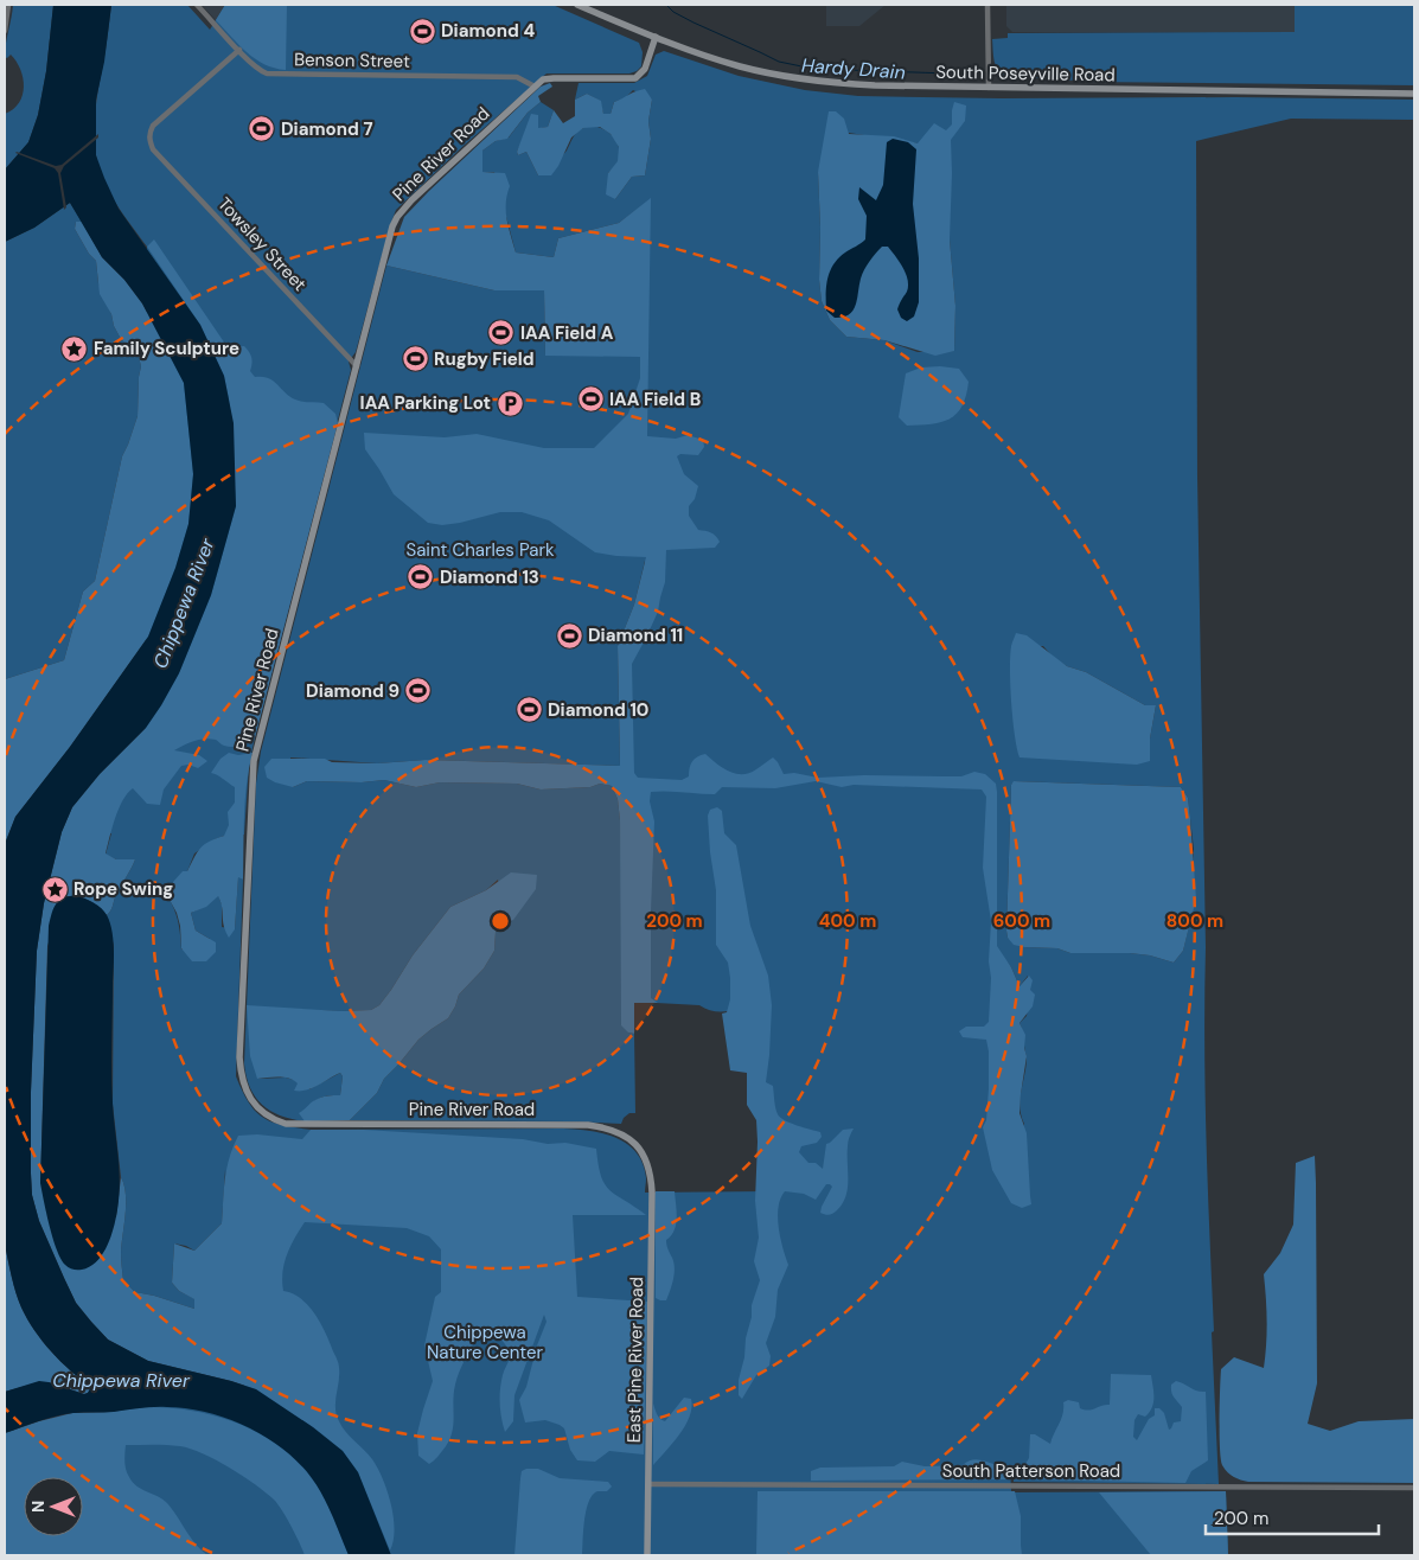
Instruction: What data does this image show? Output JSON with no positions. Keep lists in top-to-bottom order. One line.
{"streets":{"street":["Benson Street","South Poseyville Road","Pine River Road","Towsley Street","East Pine River Road","South Patterson Road"]},"crossings":[["Benson Street","Pine River Road"],["Benson Street","Towsley Street"],["South Poseyville Road","Pine River Road"],["Pine River Road","Towsley Street"],["Pine River Road","East Pine River Road"],["East Pine River Road","South Patterson Road"]],"water":["Hardy Drain","Chippewa River"],"parks":["Saint Charles Park","Chippewa Nature Center"],"places":{"sports":["Diamond 4","Diamond 7","IAA Field A","Rugby Field","IAA Field B","Diamond 13","Diamond 11","Diamond 9","Diamond 10"],"place":["Family Sculpture","Rope Swing"],"parking":["IAA Parking Lot"]},"scale_bar":"200 m","north":"left","rings":["200 m","400 m","600 m","800 m"]}
